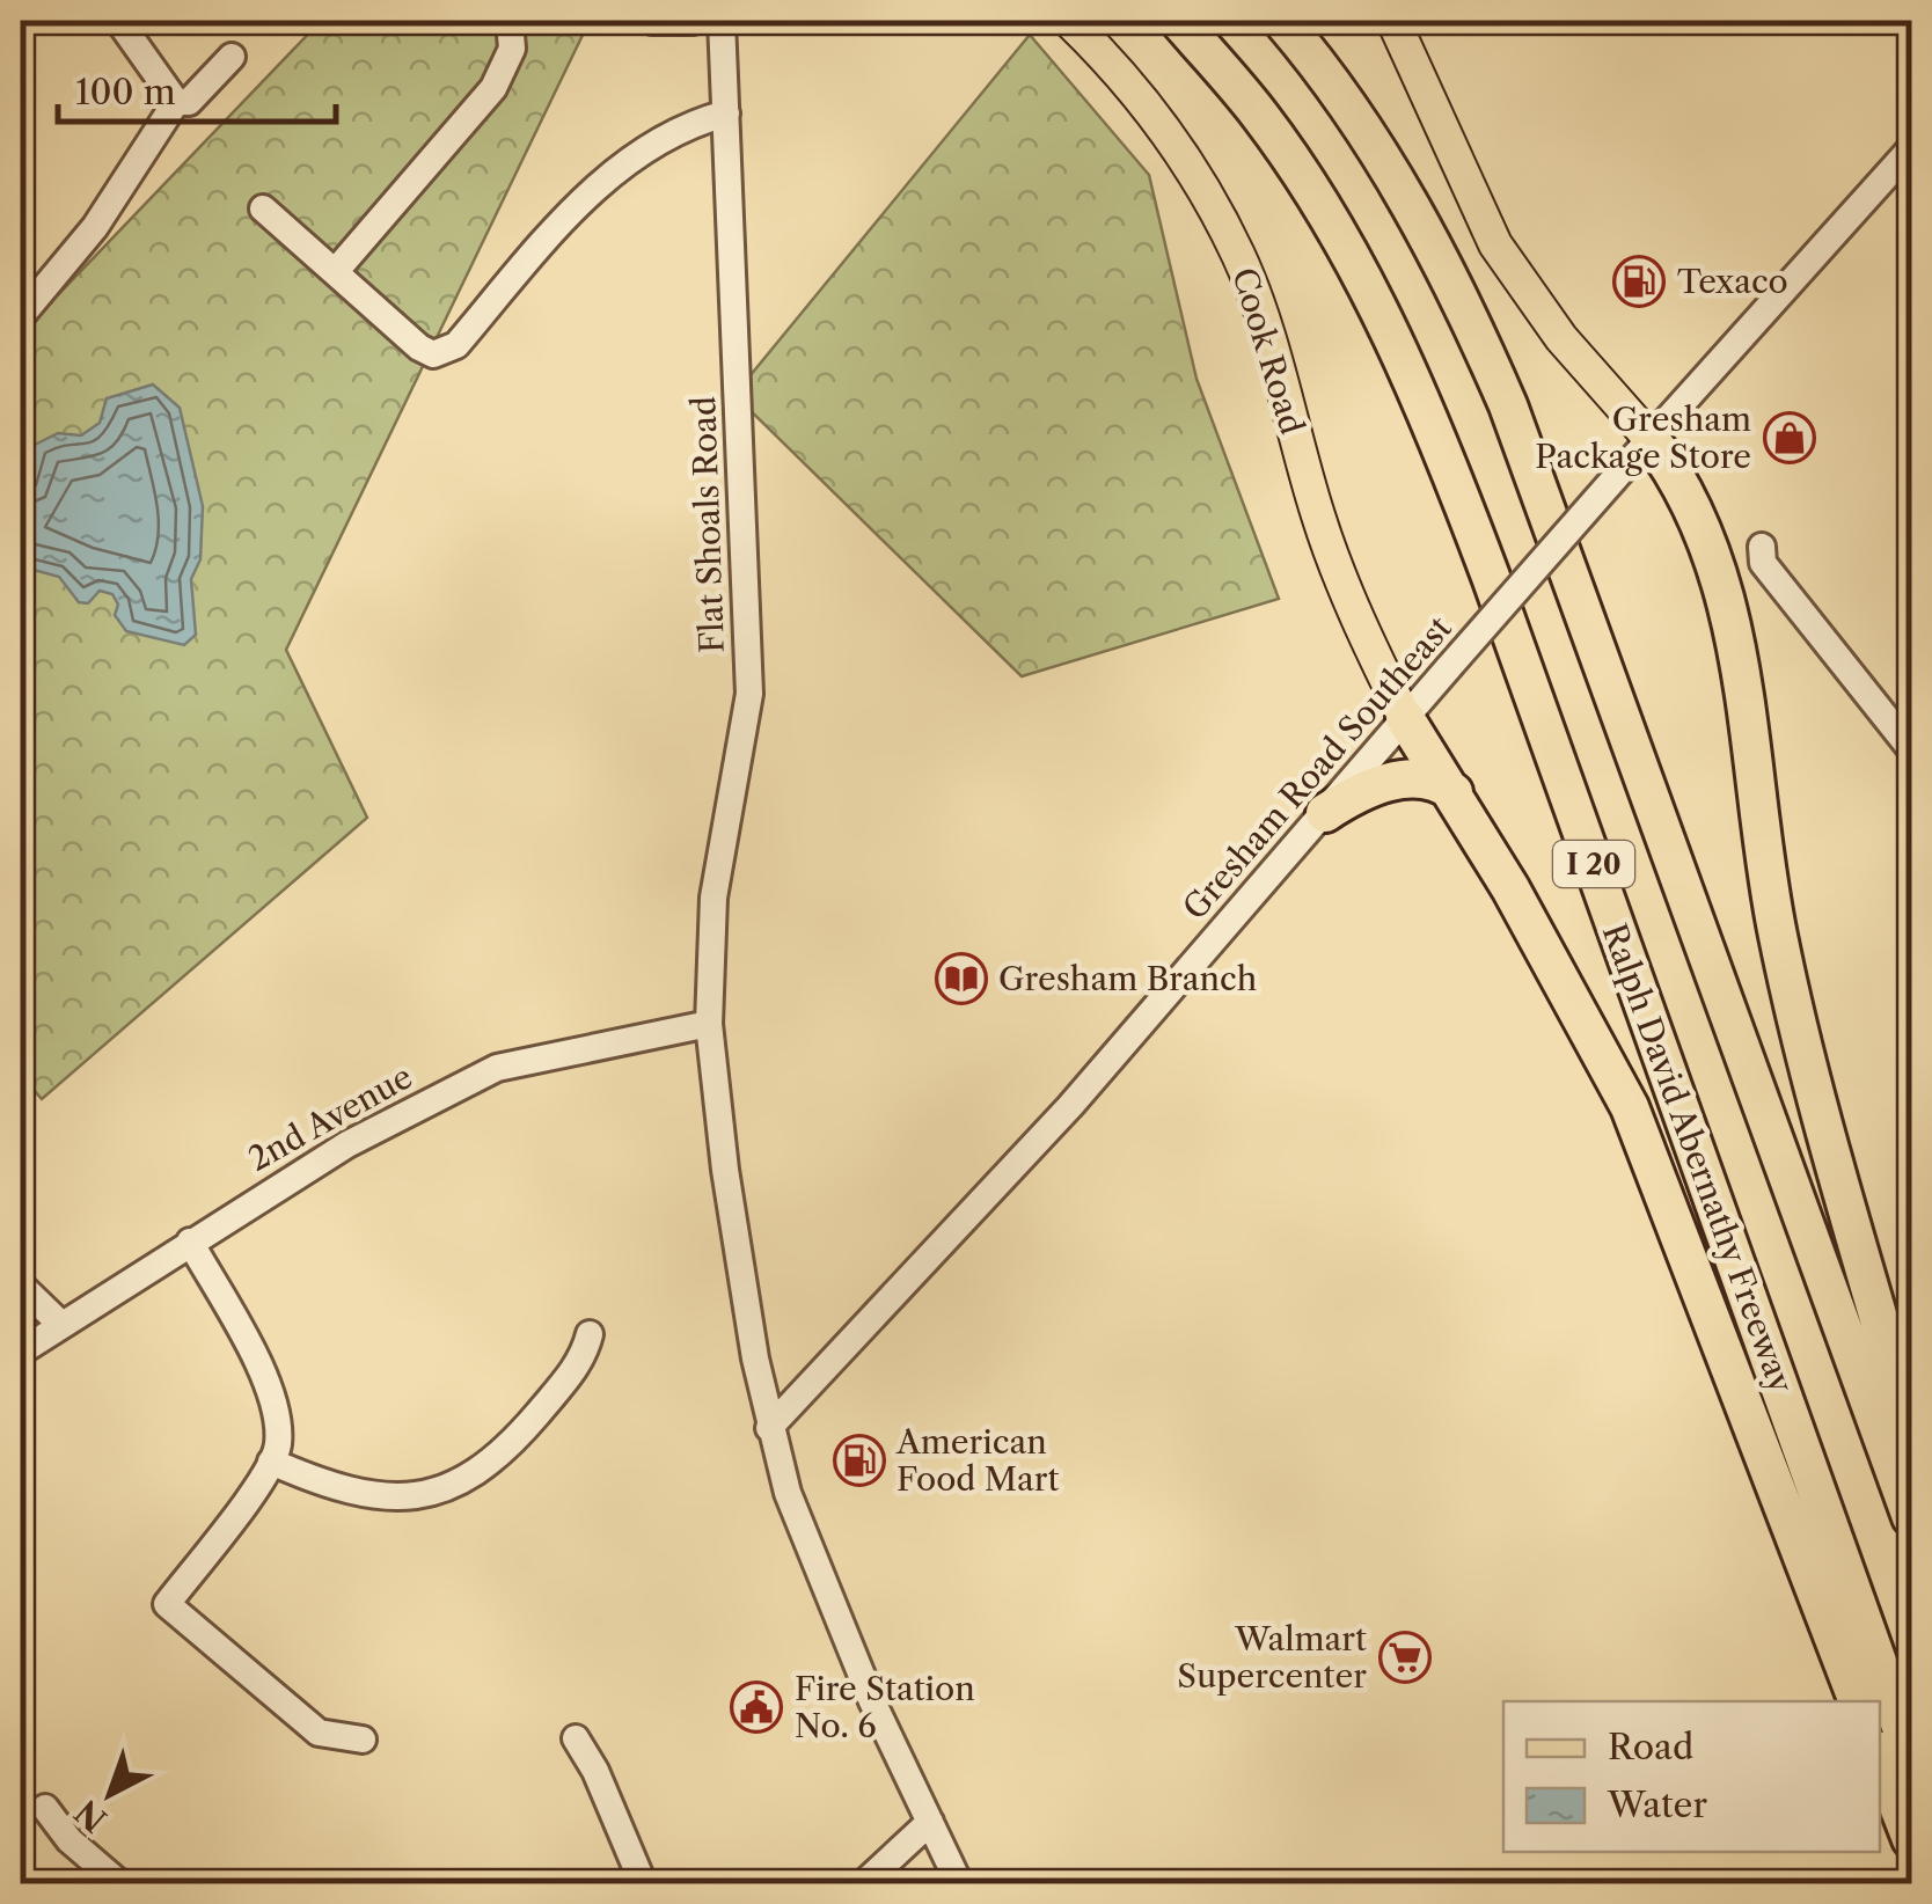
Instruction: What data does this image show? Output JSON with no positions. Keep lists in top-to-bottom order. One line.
{"streets":{"highway":["I 20","Ralph David Abernathy Freeway"],"main road":["Cook Road"],"street":["Flat Shoals Road","Gresham Road Southeast","2nd Avenue"]},"crossings":[["Cook Road","Gresham Road Southeast"],["Flat Shoals Road","Gresham Road Southeast"],["Flat Shoals Road","2nd Avenue"]],"places":{"fuel station":["Texaco","American Food Mart"],"shop":["Gresham Package Store"],"library":["Gresham Branch"],"supermarket":["Walmart Supercenter"],"public building":["Fire Station No. 6"]},"legend":["Road","Water"],"scale_bar":"100 m","north":"bottom left"}
